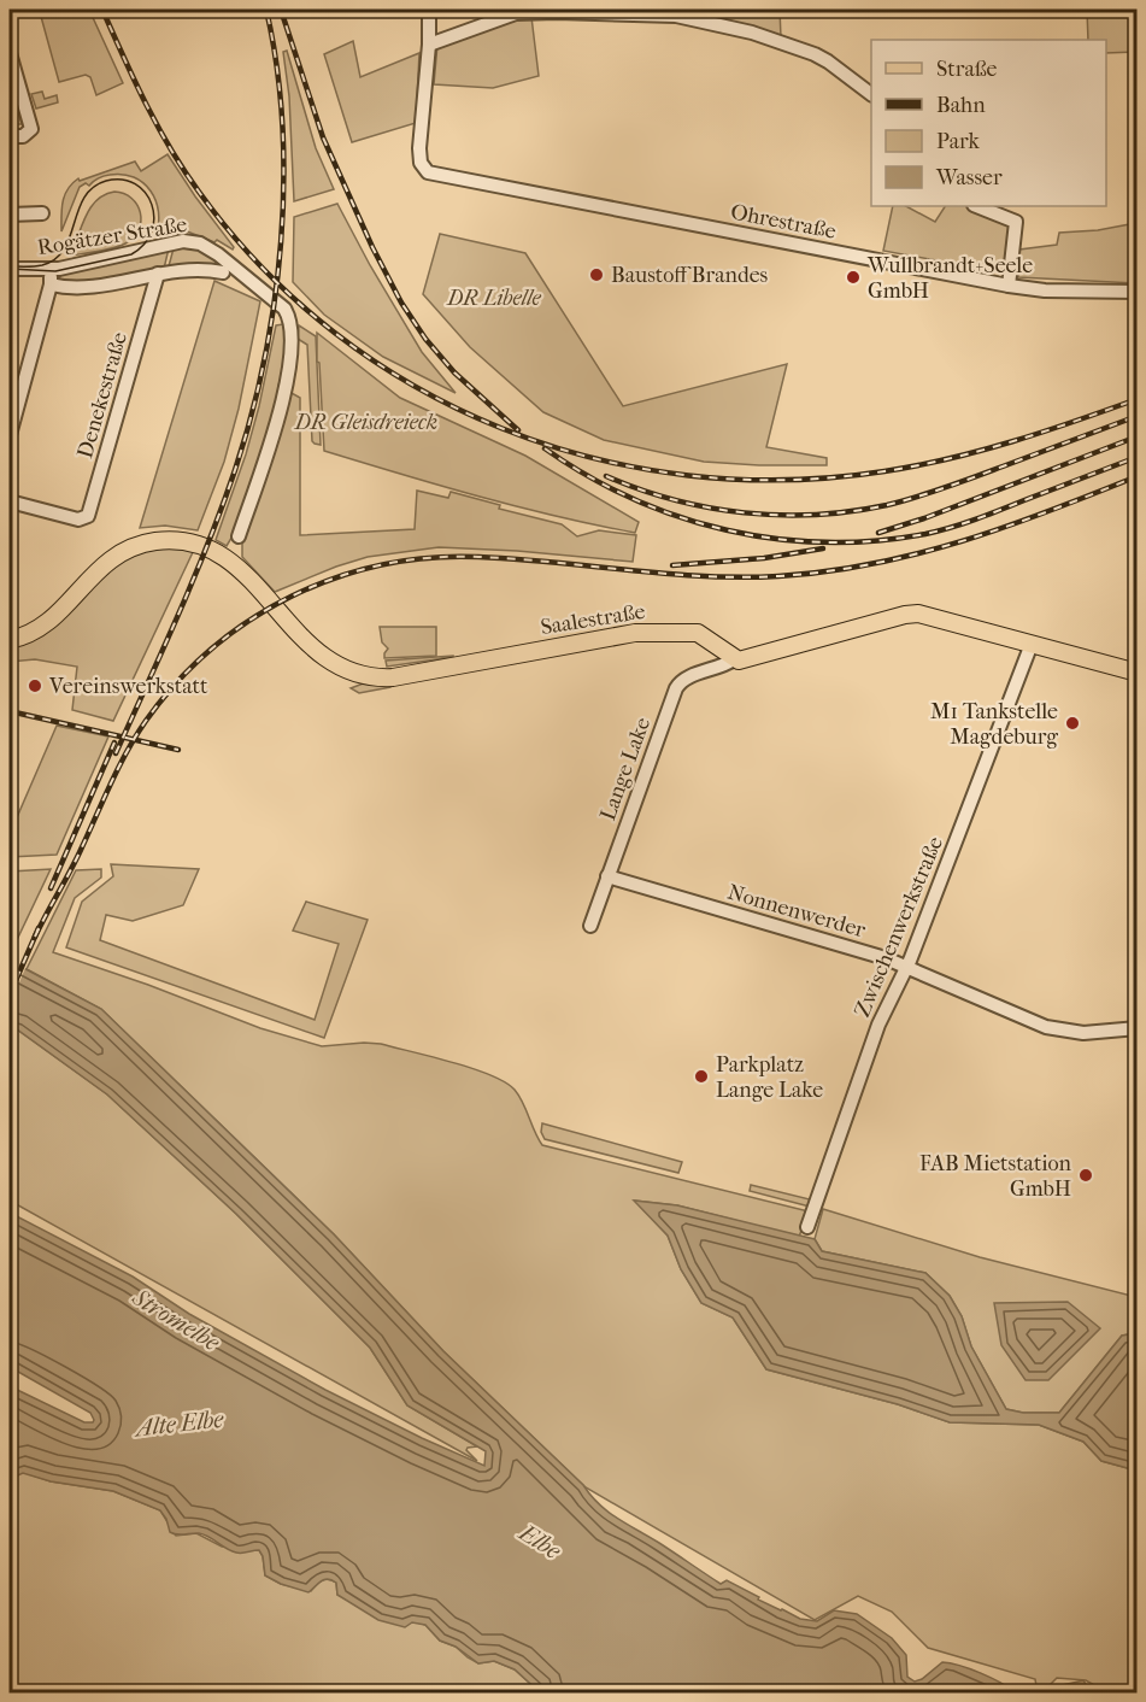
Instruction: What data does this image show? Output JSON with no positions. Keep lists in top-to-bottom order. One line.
{"streets":{"main road":["Saalestraße"],"street":["Ohrestraße","Rogätzer Straße","Denekestraße","Lange Lake","Nonnenwerder","Zwischenwerkstraße"]},"crossings":[["Rogätzer Straße","Denekestraße"],["Saalestraße","Lange Lake"],["Lange Lake","Nonnenwerder"],["Nonnenwerder","Zwischenwerkstraße"]],"water":["Stromelbe","Alte Elbe","Elbe"],"parks":["DR Libelle","DR Gleisdreieck"],"places":["Baustoff Brandes","Wullbrandt+Seele GmbH","Vereinswerkstatt","M1 Tankstelle Magdeburg","Parkplatz Lange Lake","FAB Mietstation GmbH"],"legend":["Straße","Bahn","Park","Wasser"]}
